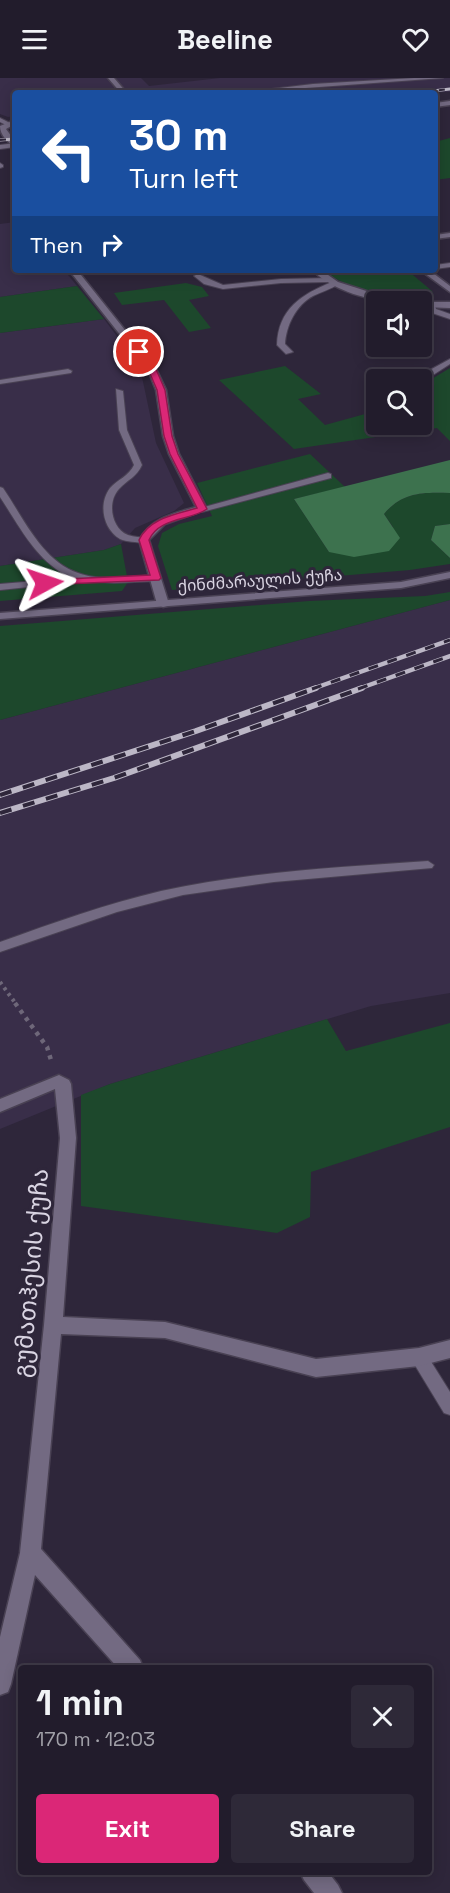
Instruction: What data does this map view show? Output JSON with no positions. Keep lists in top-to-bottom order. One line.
{"streets":{"street":["ქინძმარაულის ქუჩა","გუმათჰესის ქუჩა"]},"page":{"header":"Beeline","turn":["30 m","Turn left"],"then":"Then","heading":["1 min","170 m · 12:03"],"buttons":["Exit","Share"]}}
